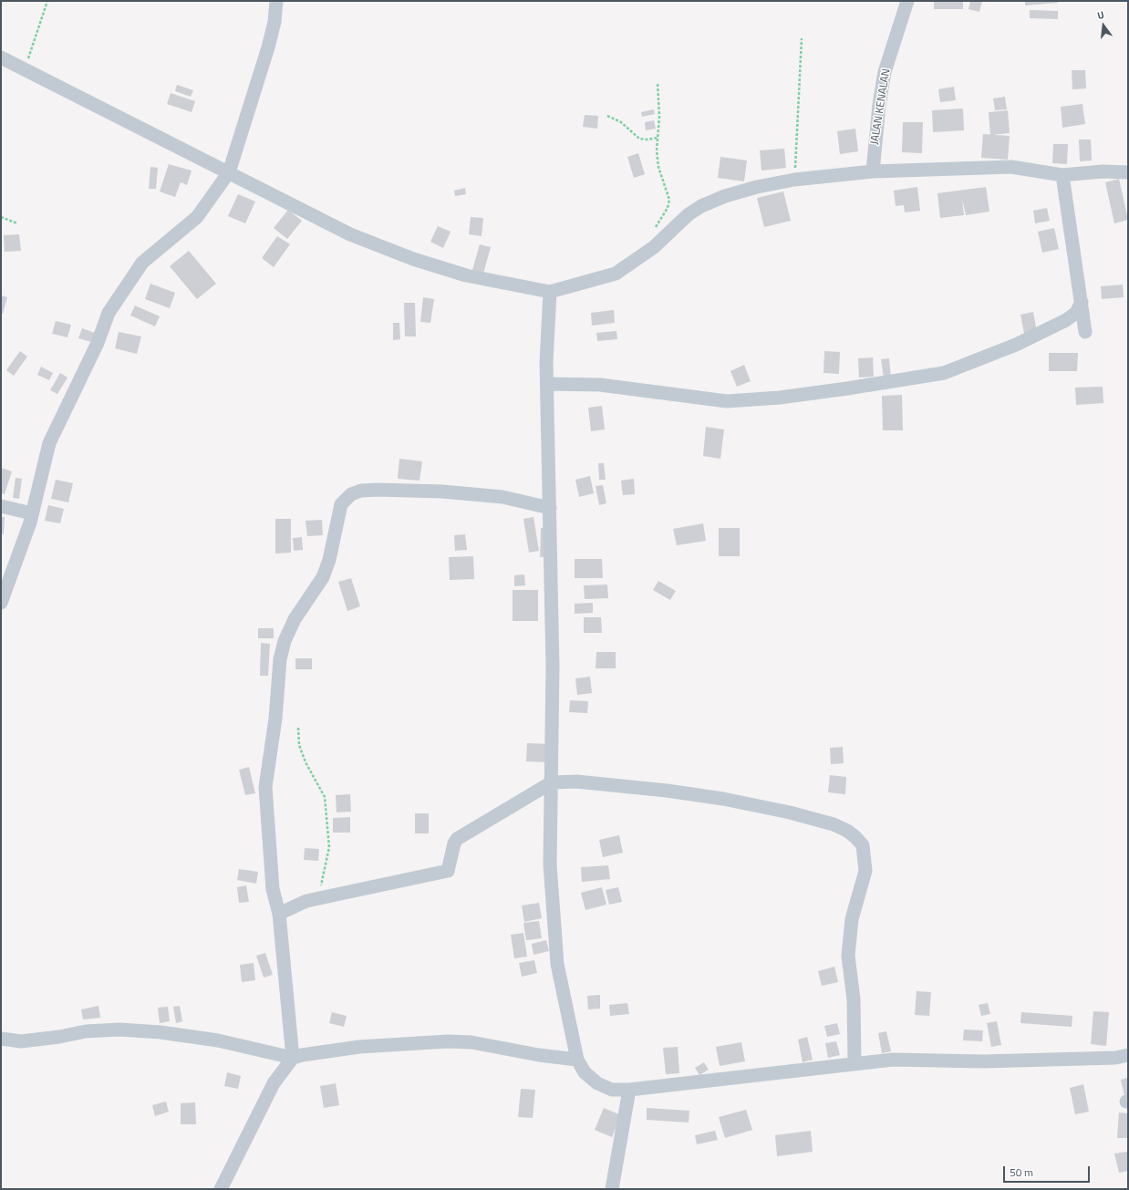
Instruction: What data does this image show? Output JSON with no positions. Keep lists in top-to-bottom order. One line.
{"streets":{"street":["JALAN KENALAN"]},"scale_bar":"50 m","north":"top"}
